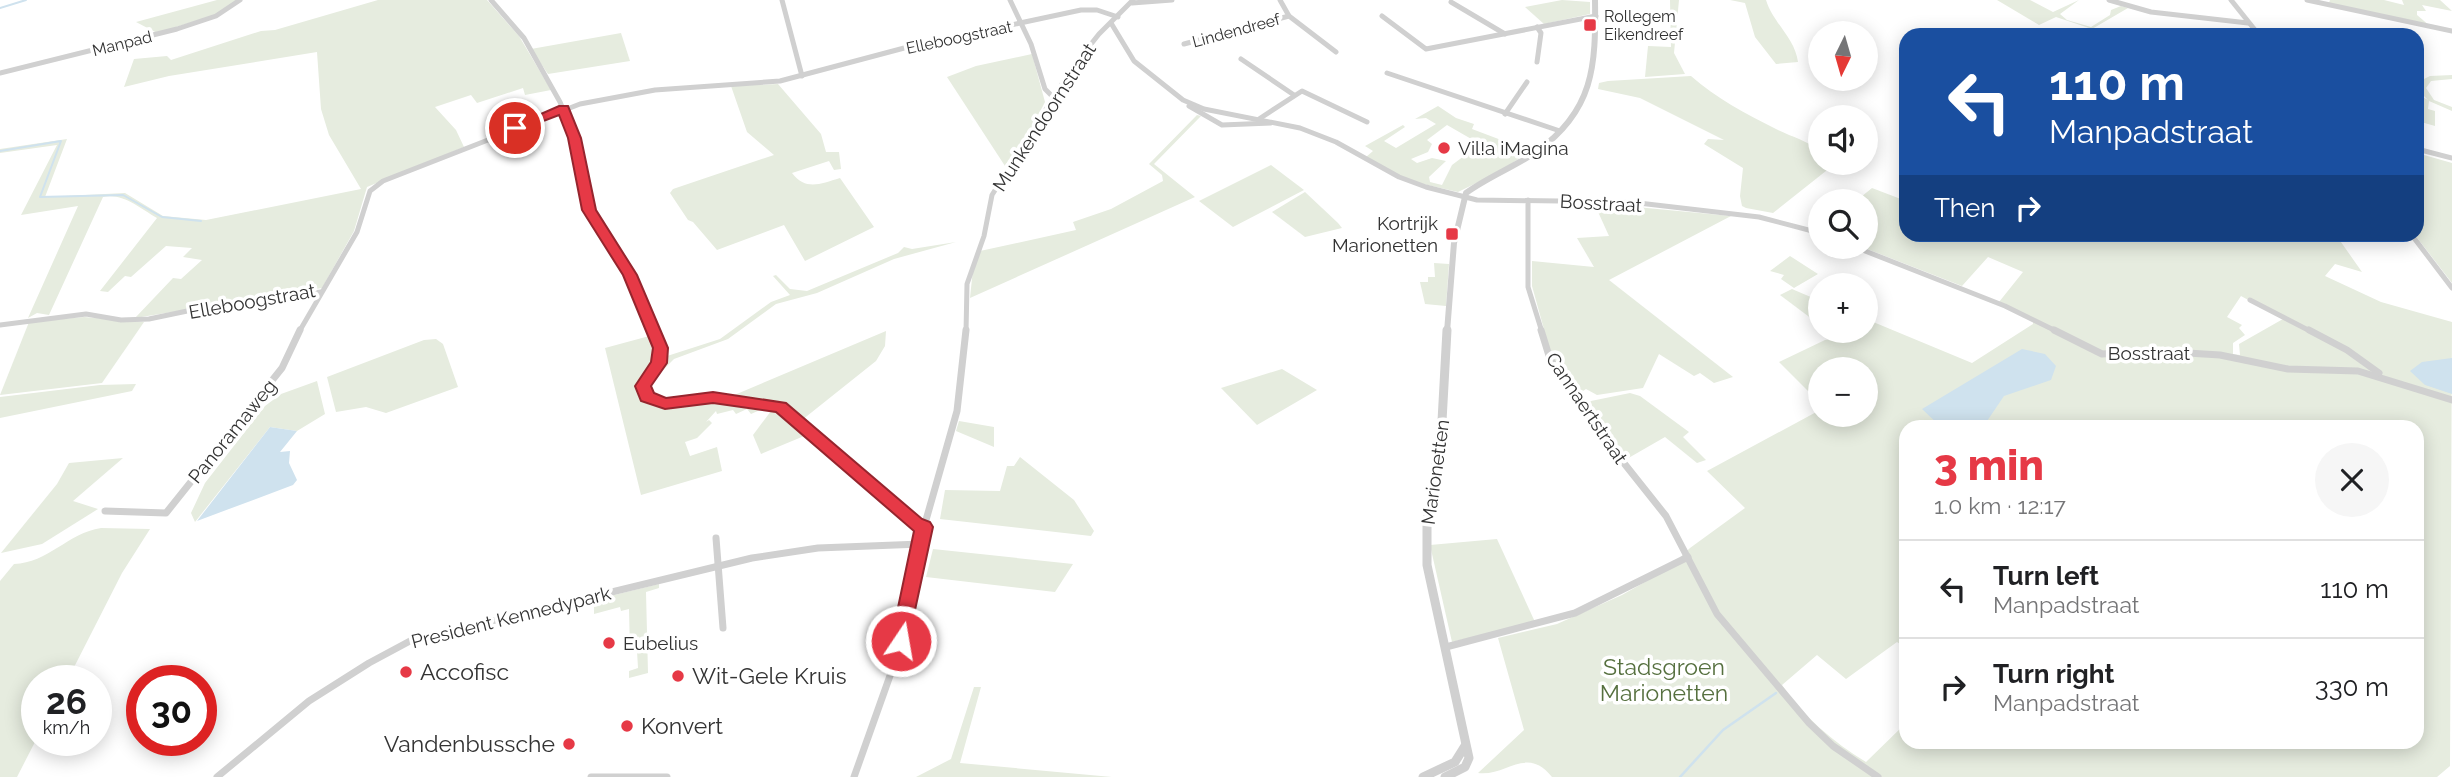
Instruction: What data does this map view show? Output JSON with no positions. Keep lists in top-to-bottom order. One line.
{"streets":{"street":["Lindendreef","Elleboogstraat","Manpad","Munkendoornstraat","Bosstraat","Cannaertstraat","Panoramaweg","Marionetten","President Kennedypark"]},"crossings":[["Elleboogstraat","Munkendoornstraat"],["Elleboogstraat","Panoramaweg"],["Munkendoornstraat","President Kennedypark"],["Bosstraat","Cannaertstraat"],["Bosstraat","Marionetten"]],"parks":["Stadsgroen Marionetten"],"places":{"transit":["Rollegem Eikendreef","Kortrijk Marionetten"],"other":["Vil!a iMagina","Eubelius","Accofisc","Wit-Gele Kruis","Konvert","Vandenbussche"]},"north":"bottom","page":{"map_buttons":["+","−"],"turn":["110 m","Manpadstraat"],"then":"Then","heading":["3 min","1.0 km · 12:17"],"list":[{"name":"Turn left","note":"Manpadstraat","value":"110 m"},{"name":"Turn right","note":"Manpadstraat","value":"330 m"}],"speed":"26 km/h","limit":"30"}}
